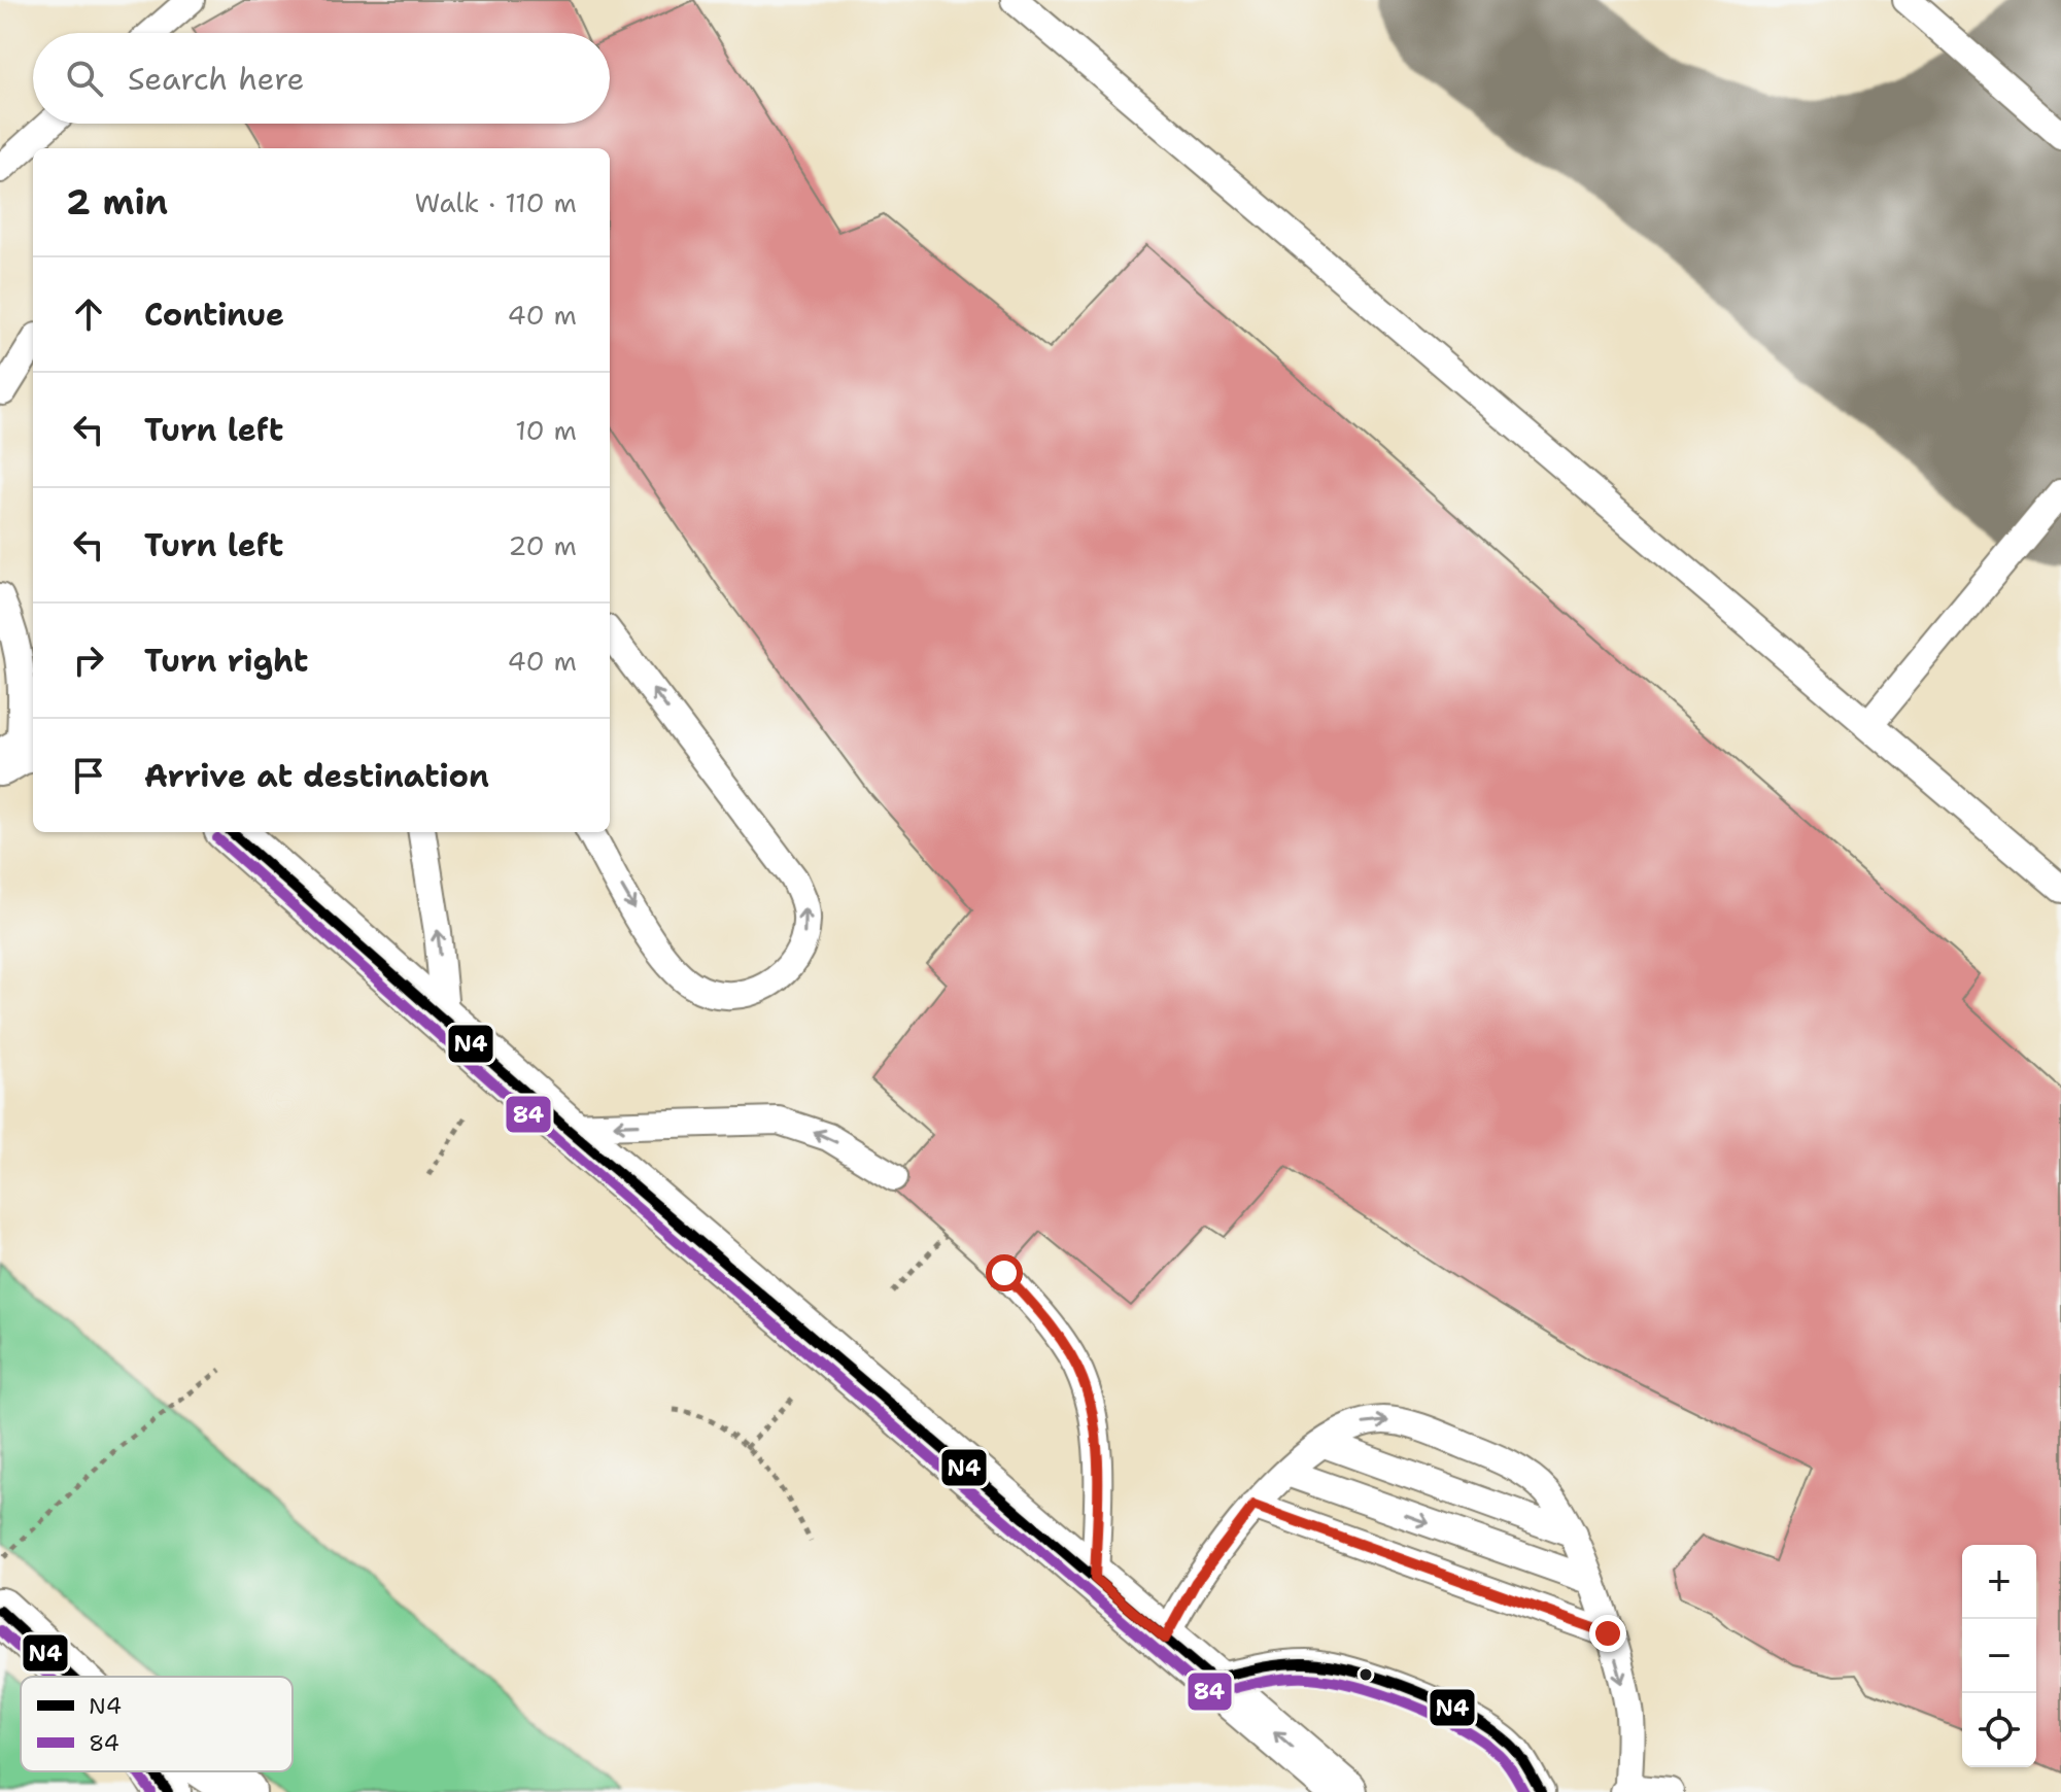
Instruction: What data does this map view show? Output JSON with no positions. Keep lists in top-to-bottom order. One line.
{"lines":["transit line N4","transit line 84"],"legend":["N4","84"],"page":{"search":"Search here","heading":["2 min","Walk · 110 m"],"list":[["Continue","40 m"],["Turn left","10 m"],["Turn left","20 m"],["Turn right","40 m"],"Arrive at destination"],"map_buttons":["+","−"]}}
